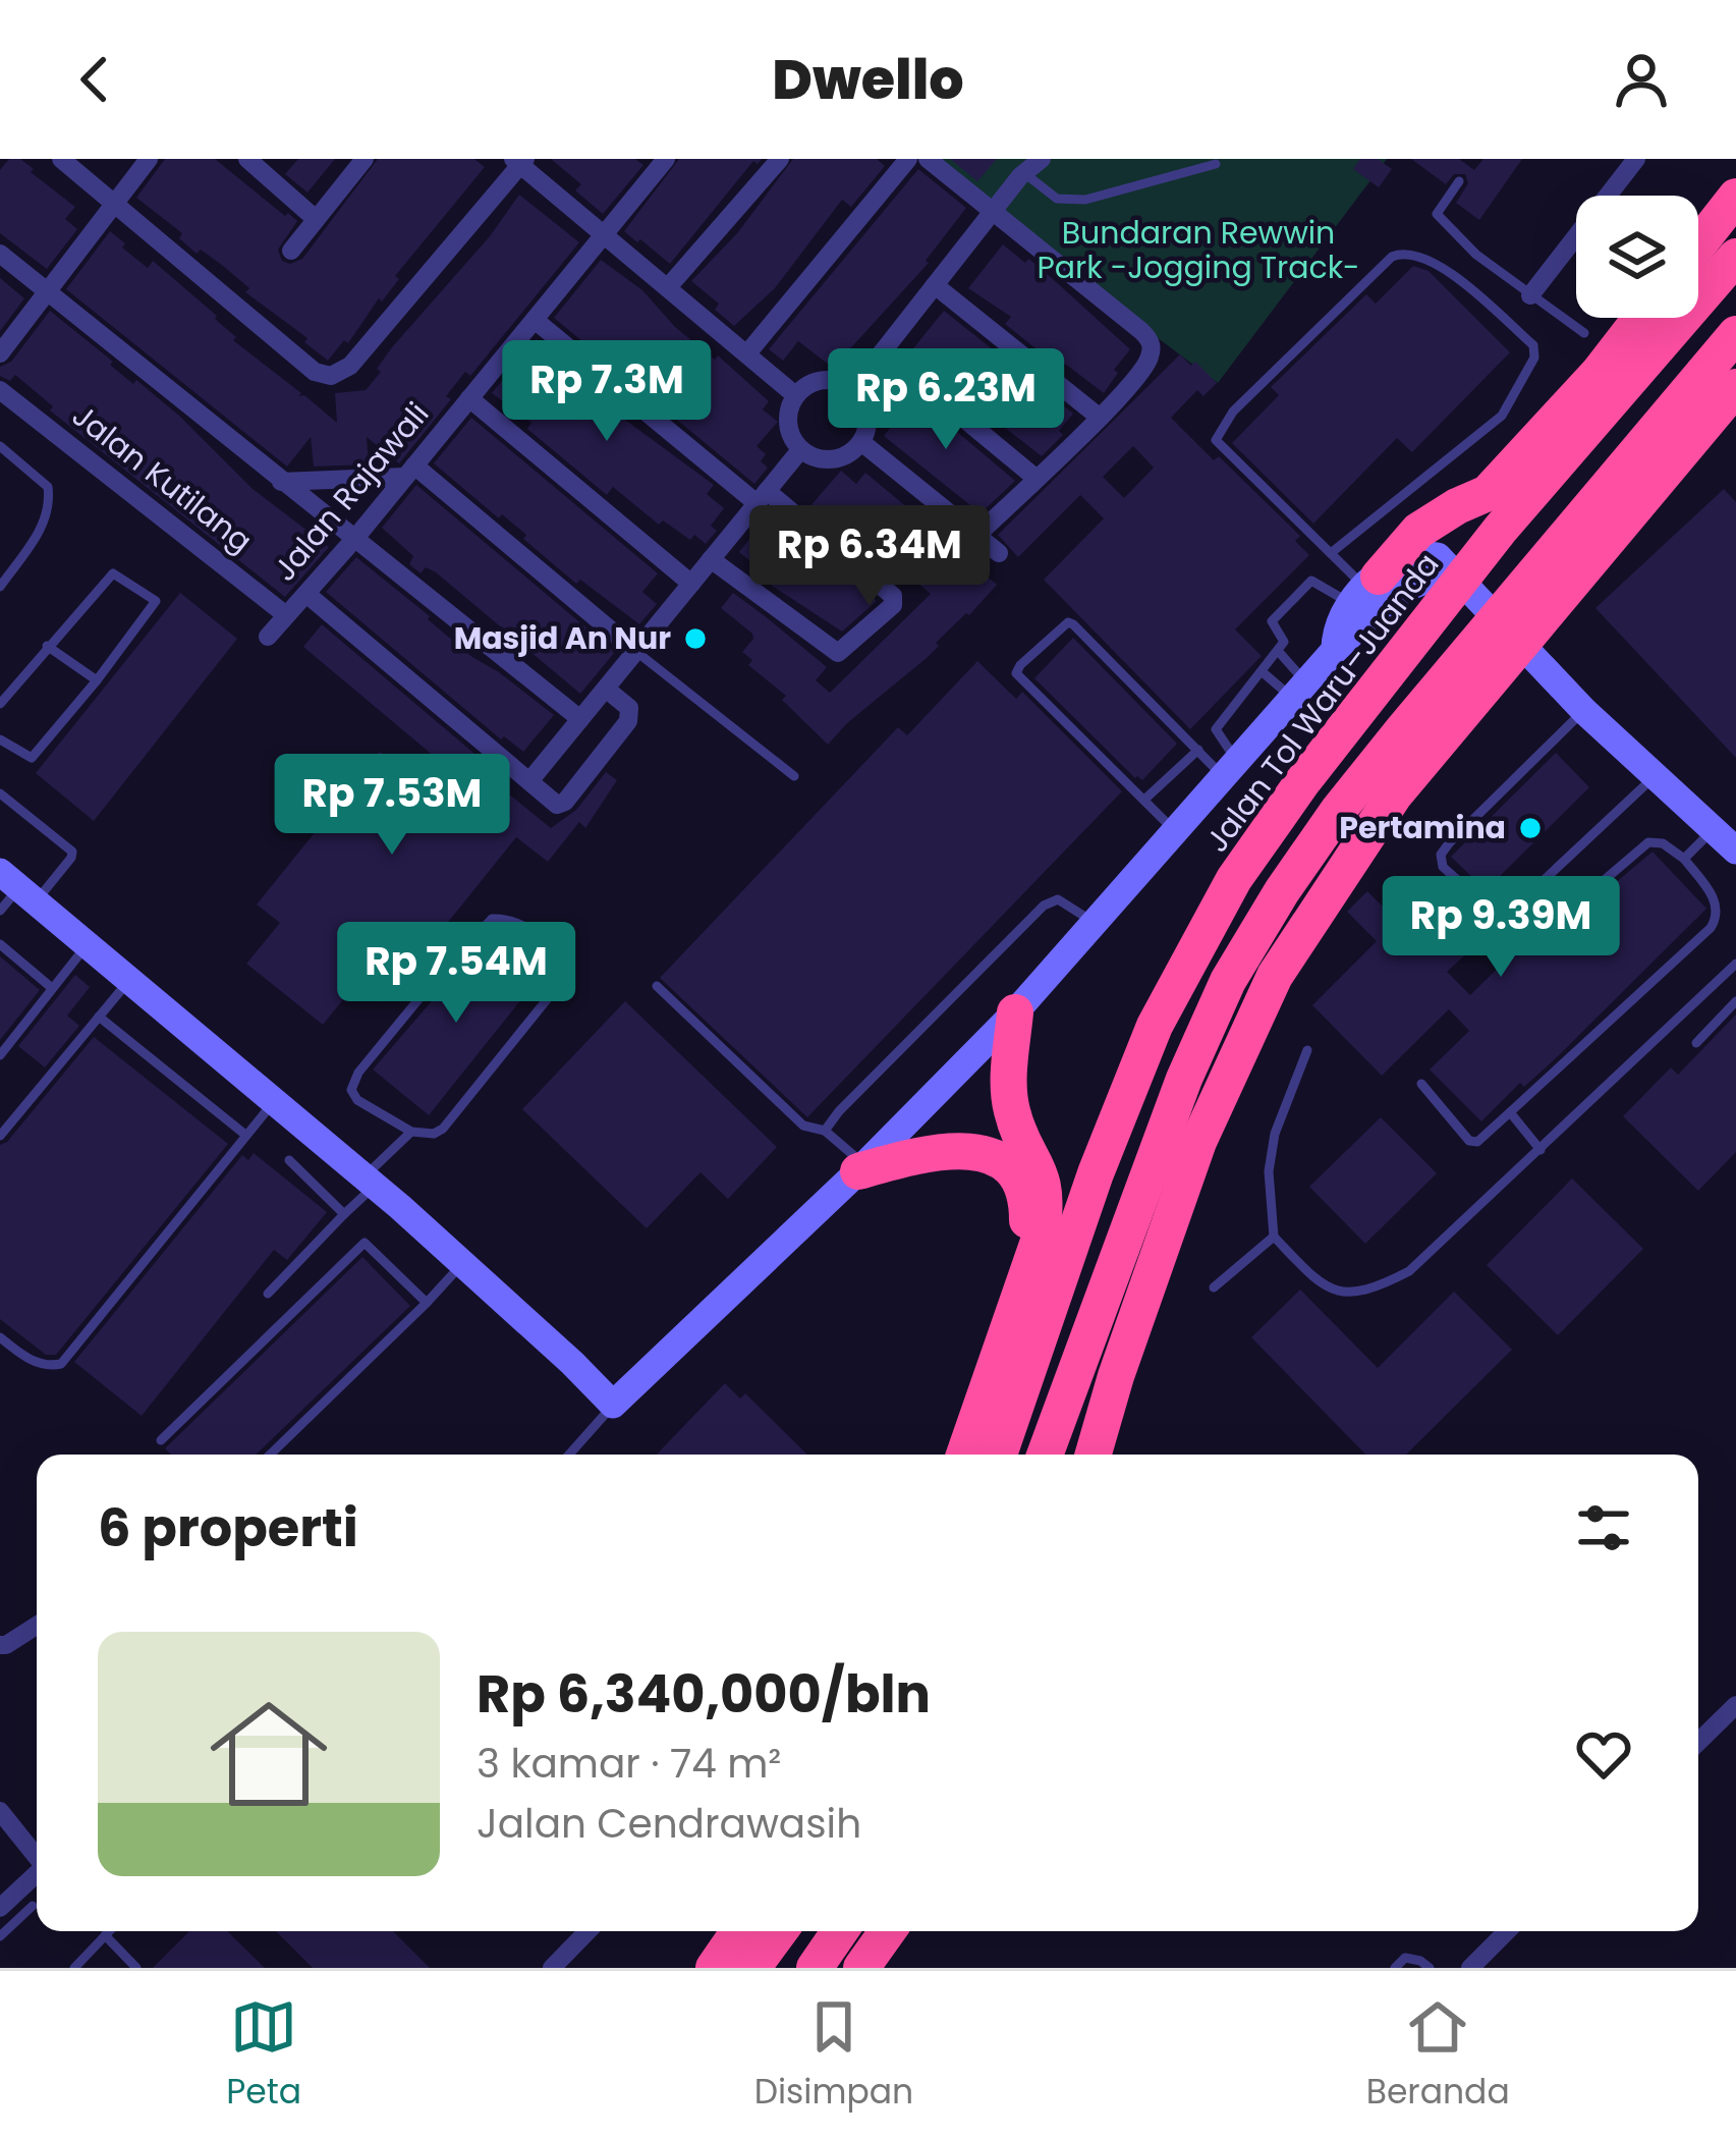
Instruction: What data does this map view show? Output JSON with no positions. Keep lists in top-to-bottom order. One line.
{"streets":{"highway":["Jalan Tol Waru–Juanda"],"street":["Jalan Kutilang","Jalan Rajawali"]},"crossings":[["Jalan Kutilang","Jalan Rajawali"]],"parks":["Bundaran Rewwin Park -Jogging Track-"],"places":["Masjid An Nur","Pertamina"],"page":{"header":"Dwello","price":["Rp 7.3M","Rp 6.23M","Rp 6.34M","Rp 7.53M","Rp 9.39M","Rp 7.54M"],"heading":"6 properti","list":[{"name":"Rp 6,340,000/bln","note":"3 kamar · 74 m² · Jalan Cendrawasih"}],"tabs":["Peta","Disimpan","Beranda"]}}
